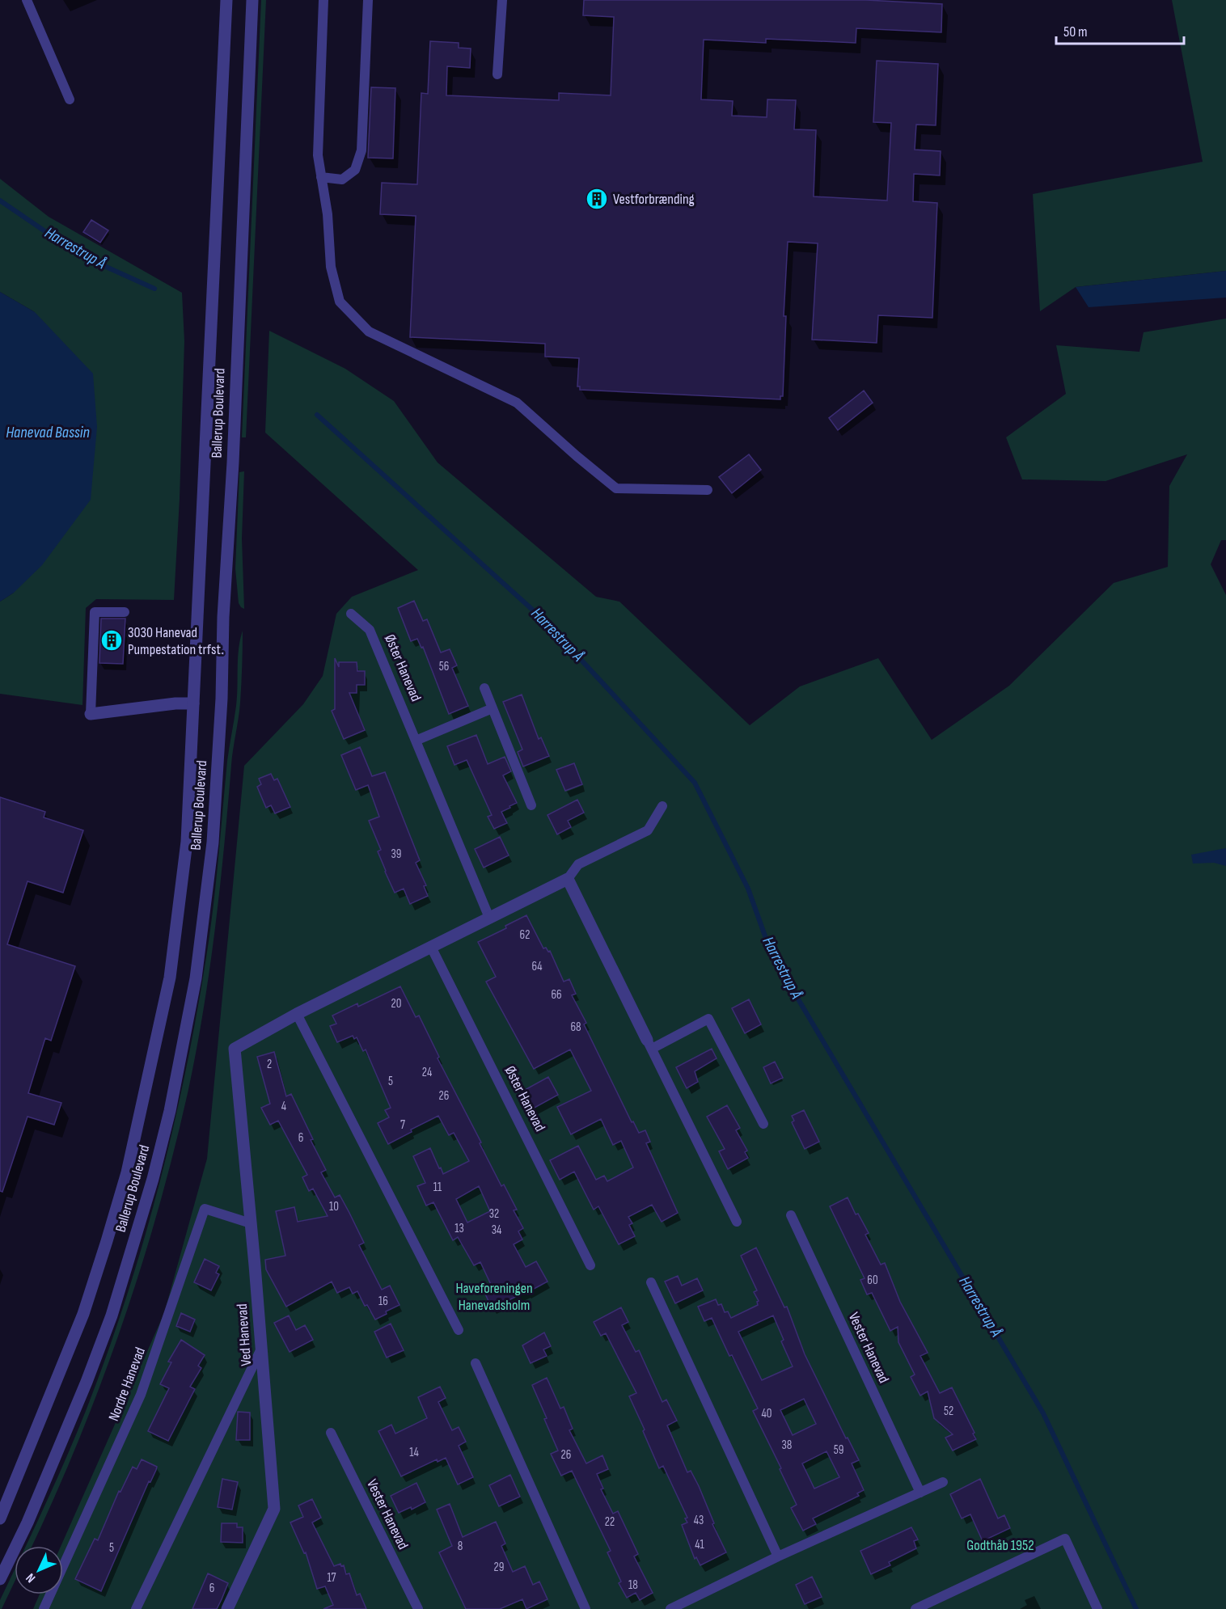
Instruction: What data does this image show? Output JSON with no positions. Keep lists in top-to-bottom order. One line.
{"streets":{"street":["Ballerup Boulevard","Ved Hanevad"],"lane":["Øster Hanevad","Vester Hanevad","Nordre Hanevad"]},"crossings":[["Ved Hanevad","Nordre Hanevad"]],"water":["Harrestrup Å","Hanevad Bassin"],"parks":["Haveforeningen Hanevadsholm","Godthåb 1952"],"places":{"building":["Vestforbrænding","3030 Hanevad Pumpestation trfst."]},"house_numbers":["56","39","62","64","66","20","68","2","24","5","26","4","7","6","11","10","32","13","34","60","16","52","40","38","59","14","26","43","22","41","8","5","29","17","18","6"],"scale_bar":"50 m","north":"bottom left"}
